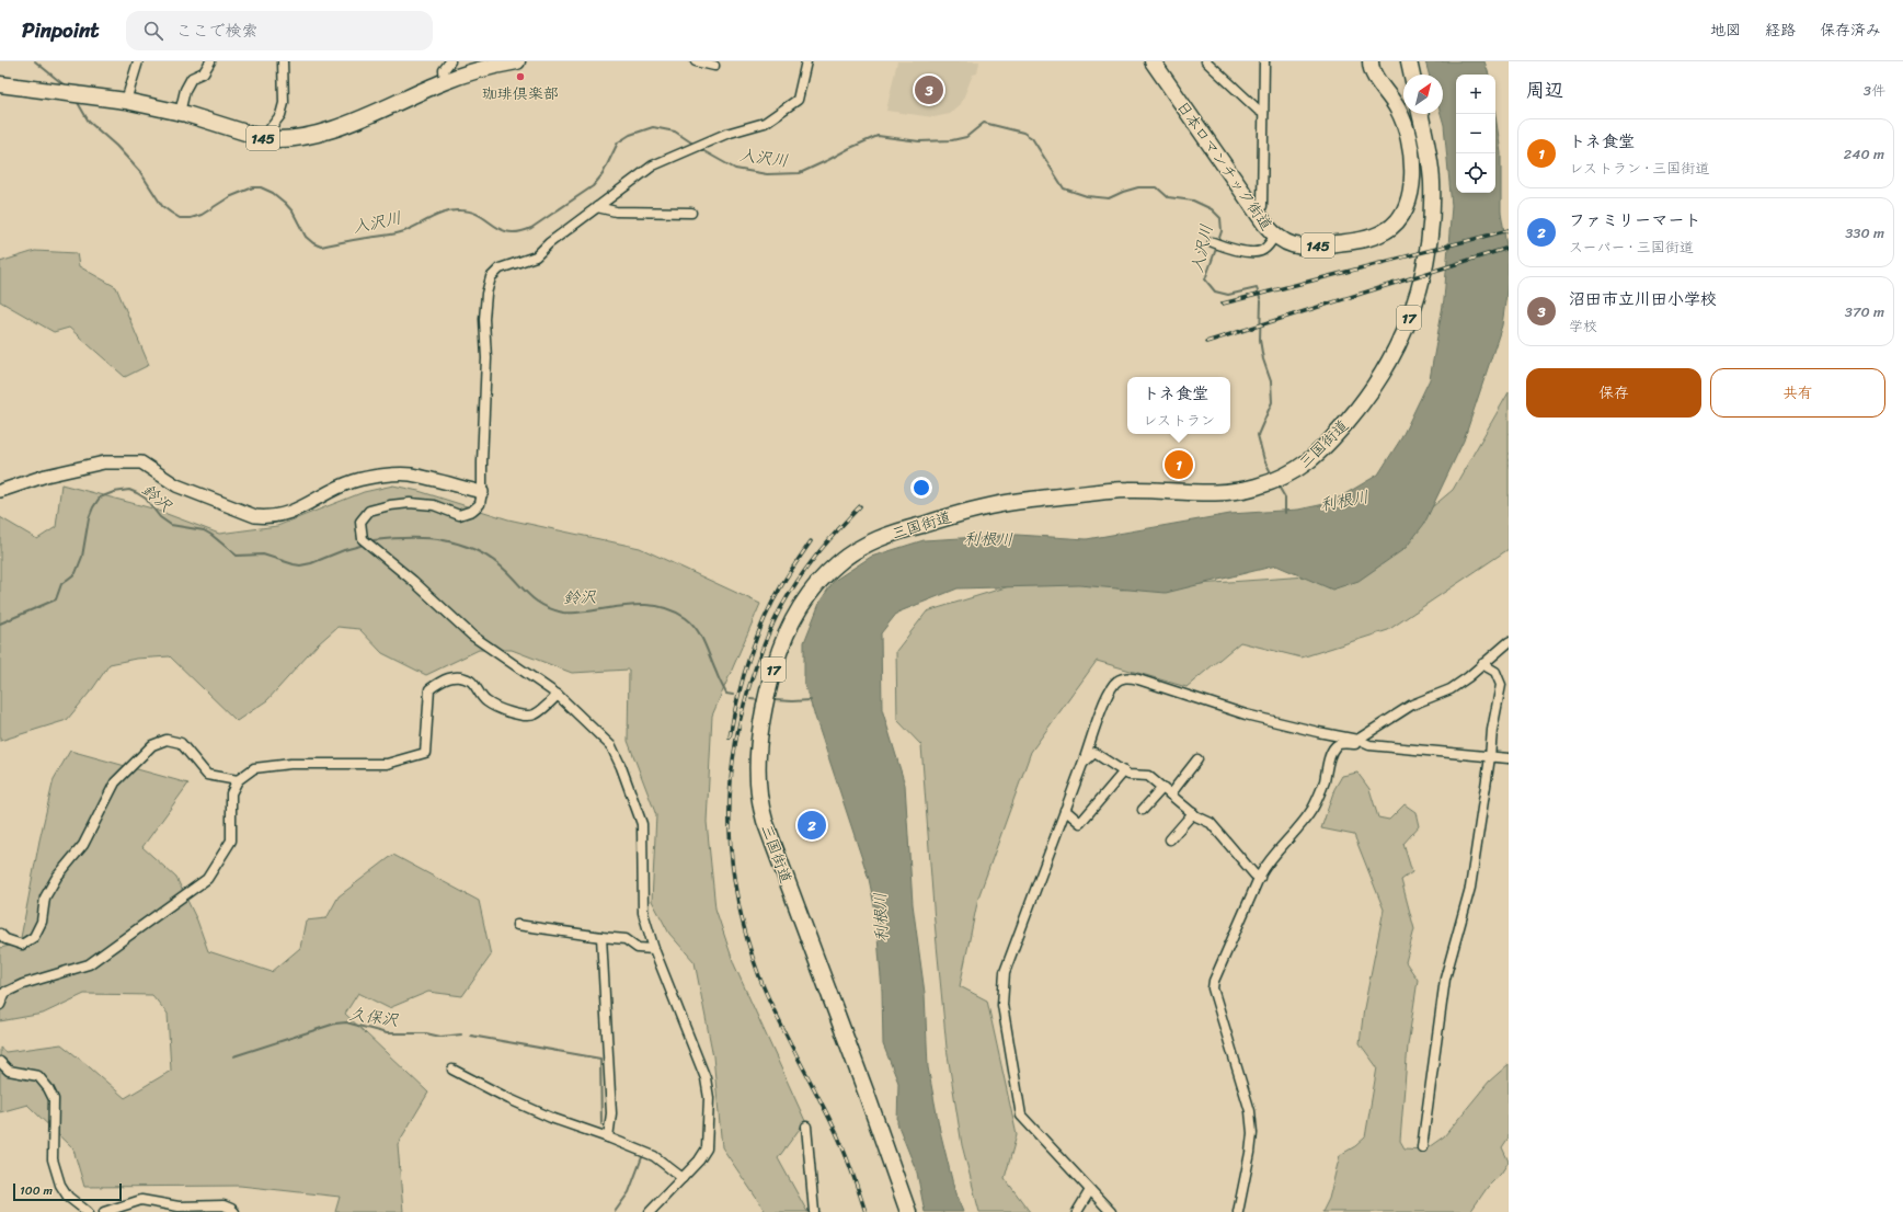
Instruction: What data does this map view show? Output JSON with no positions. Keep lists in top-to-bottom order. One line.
{"streets":{"highway":["145","日本ロマンチック街道","17","三国街道"]},"water":["入沢川","鈴沢","利根川","久保沢"],"places":["珈琲倶楽部"],"scale_bar":"100 m","north":"top right","page":{"header":"Pinpoint","search":"ここで検索","nav":["地図","経路","保存済み"],"heading":["周辺","3件"],"pins":["3","1","2"],"map_buttons":["+","−"],"list":[{"mark":"1","name":"トネ食堂","note":"レストラン · 三国街道","value":"240 m"},{"mark":"2","name":"ファミリーマート","note":"スーパー · 三国街道","value":"330 m"},{"mark":"3","name":"沼田市立川田小学校","note":"学校","value":"370 m"}],"buttons":["保存","共有"],"popup":["トネ食堂","レストラン"],"scale":"100 m"}}
